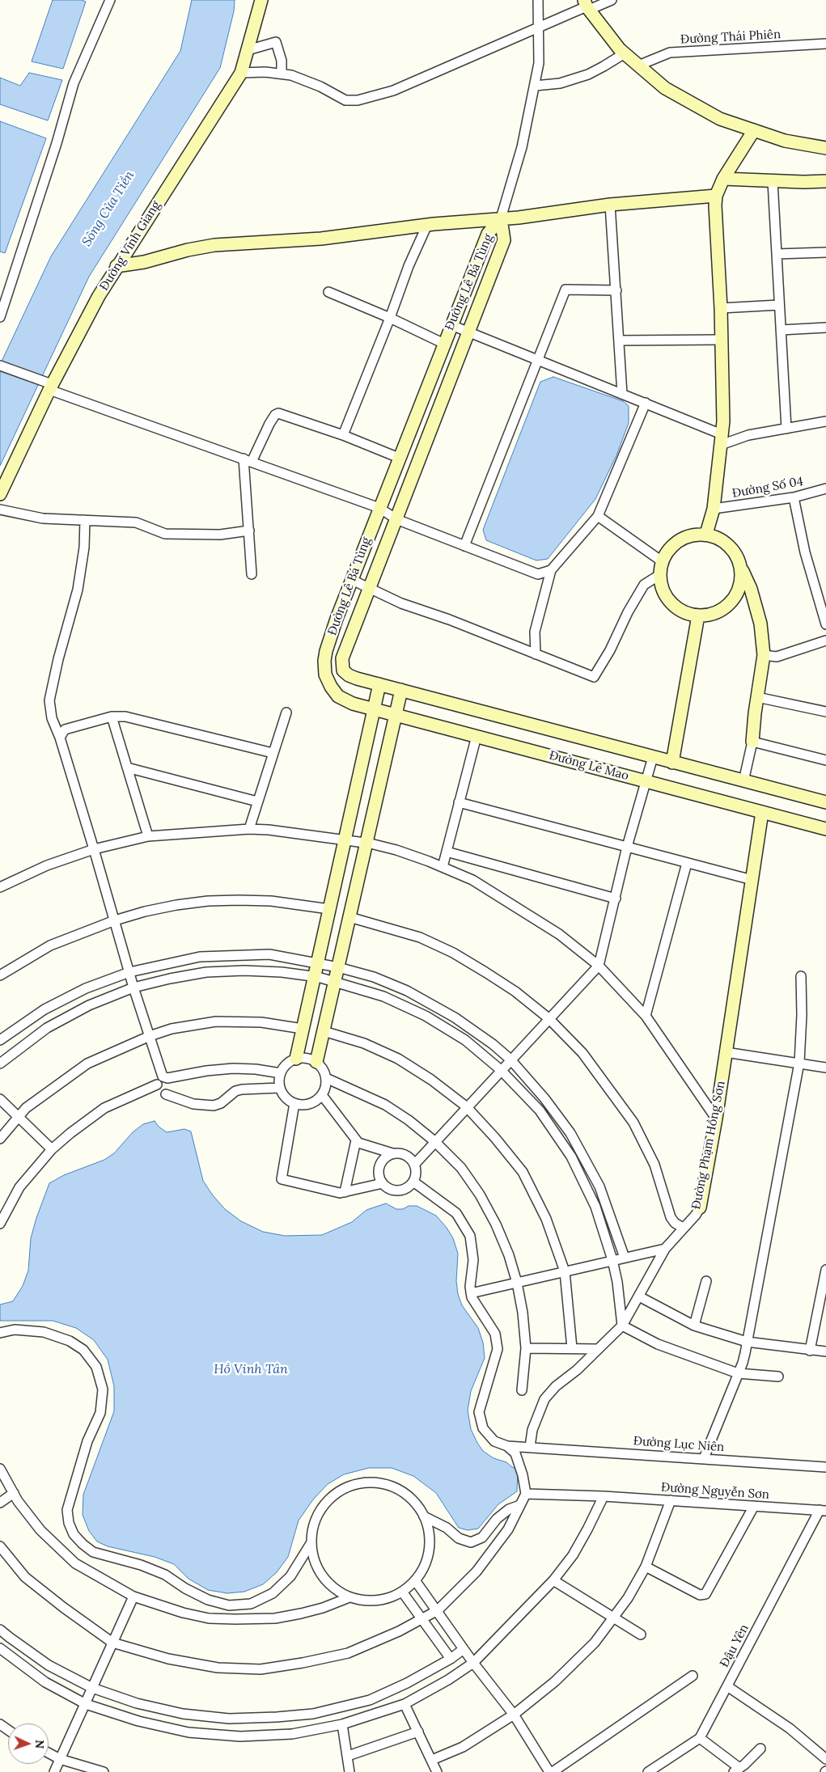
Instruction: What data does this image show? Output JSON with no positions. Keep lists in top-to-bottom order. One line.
{"streets":{"street":["Đường Thái Phiên","Đường Vĩnh Giang","Đường Lê Bá Tùng","Đường Số 04","Đường Lê Mao","Đường Phạm Hồng Sơn","Đường Lục Niên","Đường Nguyễn Sơn","Đậu Yên"]},"crossings":[["Đường Lê Bá Tùng","Đường Lê Mao"],["Đường Lê Mao","Đường Phạm Hồng Sơn"],["Đường Phạm Hồng Sơn","Đường Lục Niên"],["Đường Nguyễn Sơn","Đậu Yên"]],"water":["Sông Cửa Tiền","Hồ Vinh Tân"],"north":"right"}
